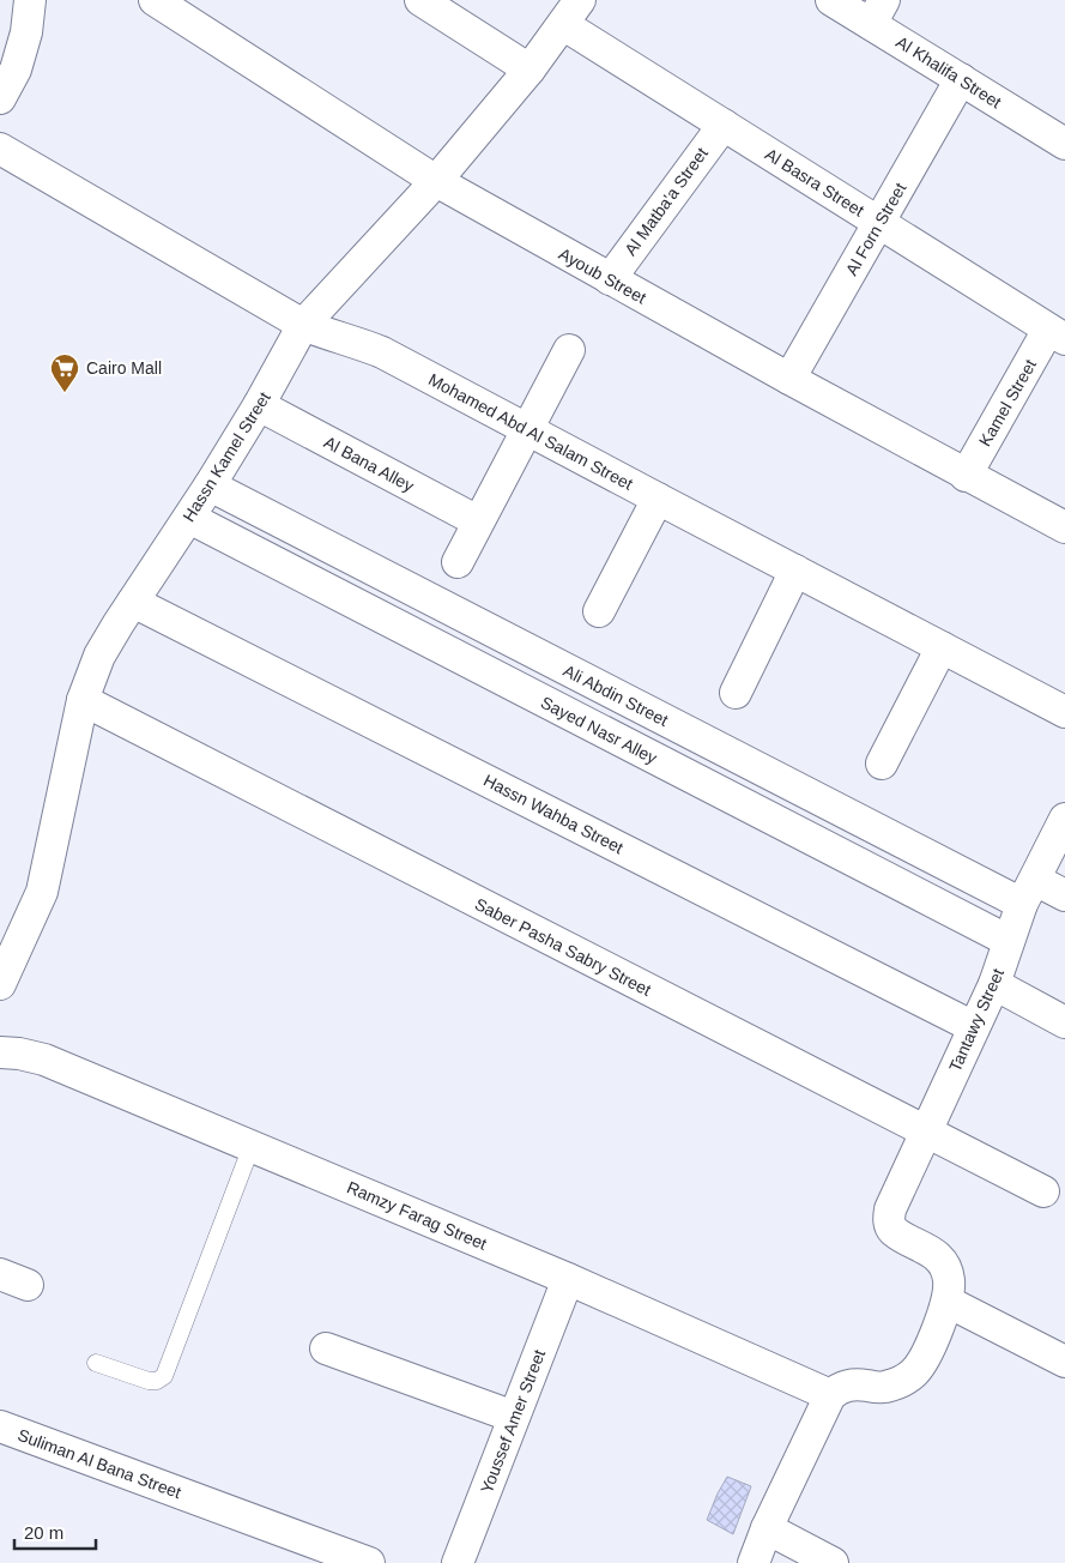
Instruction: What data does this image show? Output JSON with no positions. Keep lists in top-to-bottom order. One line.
{"streets":{"street":["Al Khalifa Street","Al Basra Street","Al Matba'a Street","Al Forn Street","Ayoub Street","Kamel Street","Mohamed Abd Al Salam Street","Hassn Kamel Street","Al Bana Alley","Ali Abdin Street","Sayed Nasr Alley","Hassn Wahba Street","Saber Pasha Sabry Street","Tantawy Street","Ramzy Farag Street","Youssef Amer Street","Suliman Al Bana Street"]},"crossings":[["Al Khalifa Street","Al Forn Street"],["Al Basra Street","Al Matba'a Street"],["Al Basra Street","Al Forn Street"],["Al Basra Street","Kamel Street"],["Al Basra Street","Hassn Kamel Street"],["Al Matba'a Street","Ayoub Street"],["Al Forn Street","Ayoub Street"],["Ayoub Street","Kamel Street"],["Ayoub Street","Hassn Kamel Street"],["Mohamed Abd Al Salam Street","Hassn Kamel Street"],["Hassn Kamel Street","Al Bana Alley"],["Hassn Kamel Street","Ali Abdin Street"],["Hassn Kamel Street","Sayed Nasr Alley"],["Hassn Kamel Street","Hassn Wahba Street"],["Hassn Kamel Street","Saber Pasha Sabry Street"],["Ali Abdin Street","Tantawy Street"],["Sayed Nasr Alley","Tantawy Street"],["Hassn Wahba Street","Tantawy Street"],["Saber Pasha Sabry Street","Tantawy Street"],["Ramzy Farag Street","Youssef Amer Street"]],"places":{"supermarket":["Cairo Mall"]},"scale_bar":"20 m"}
